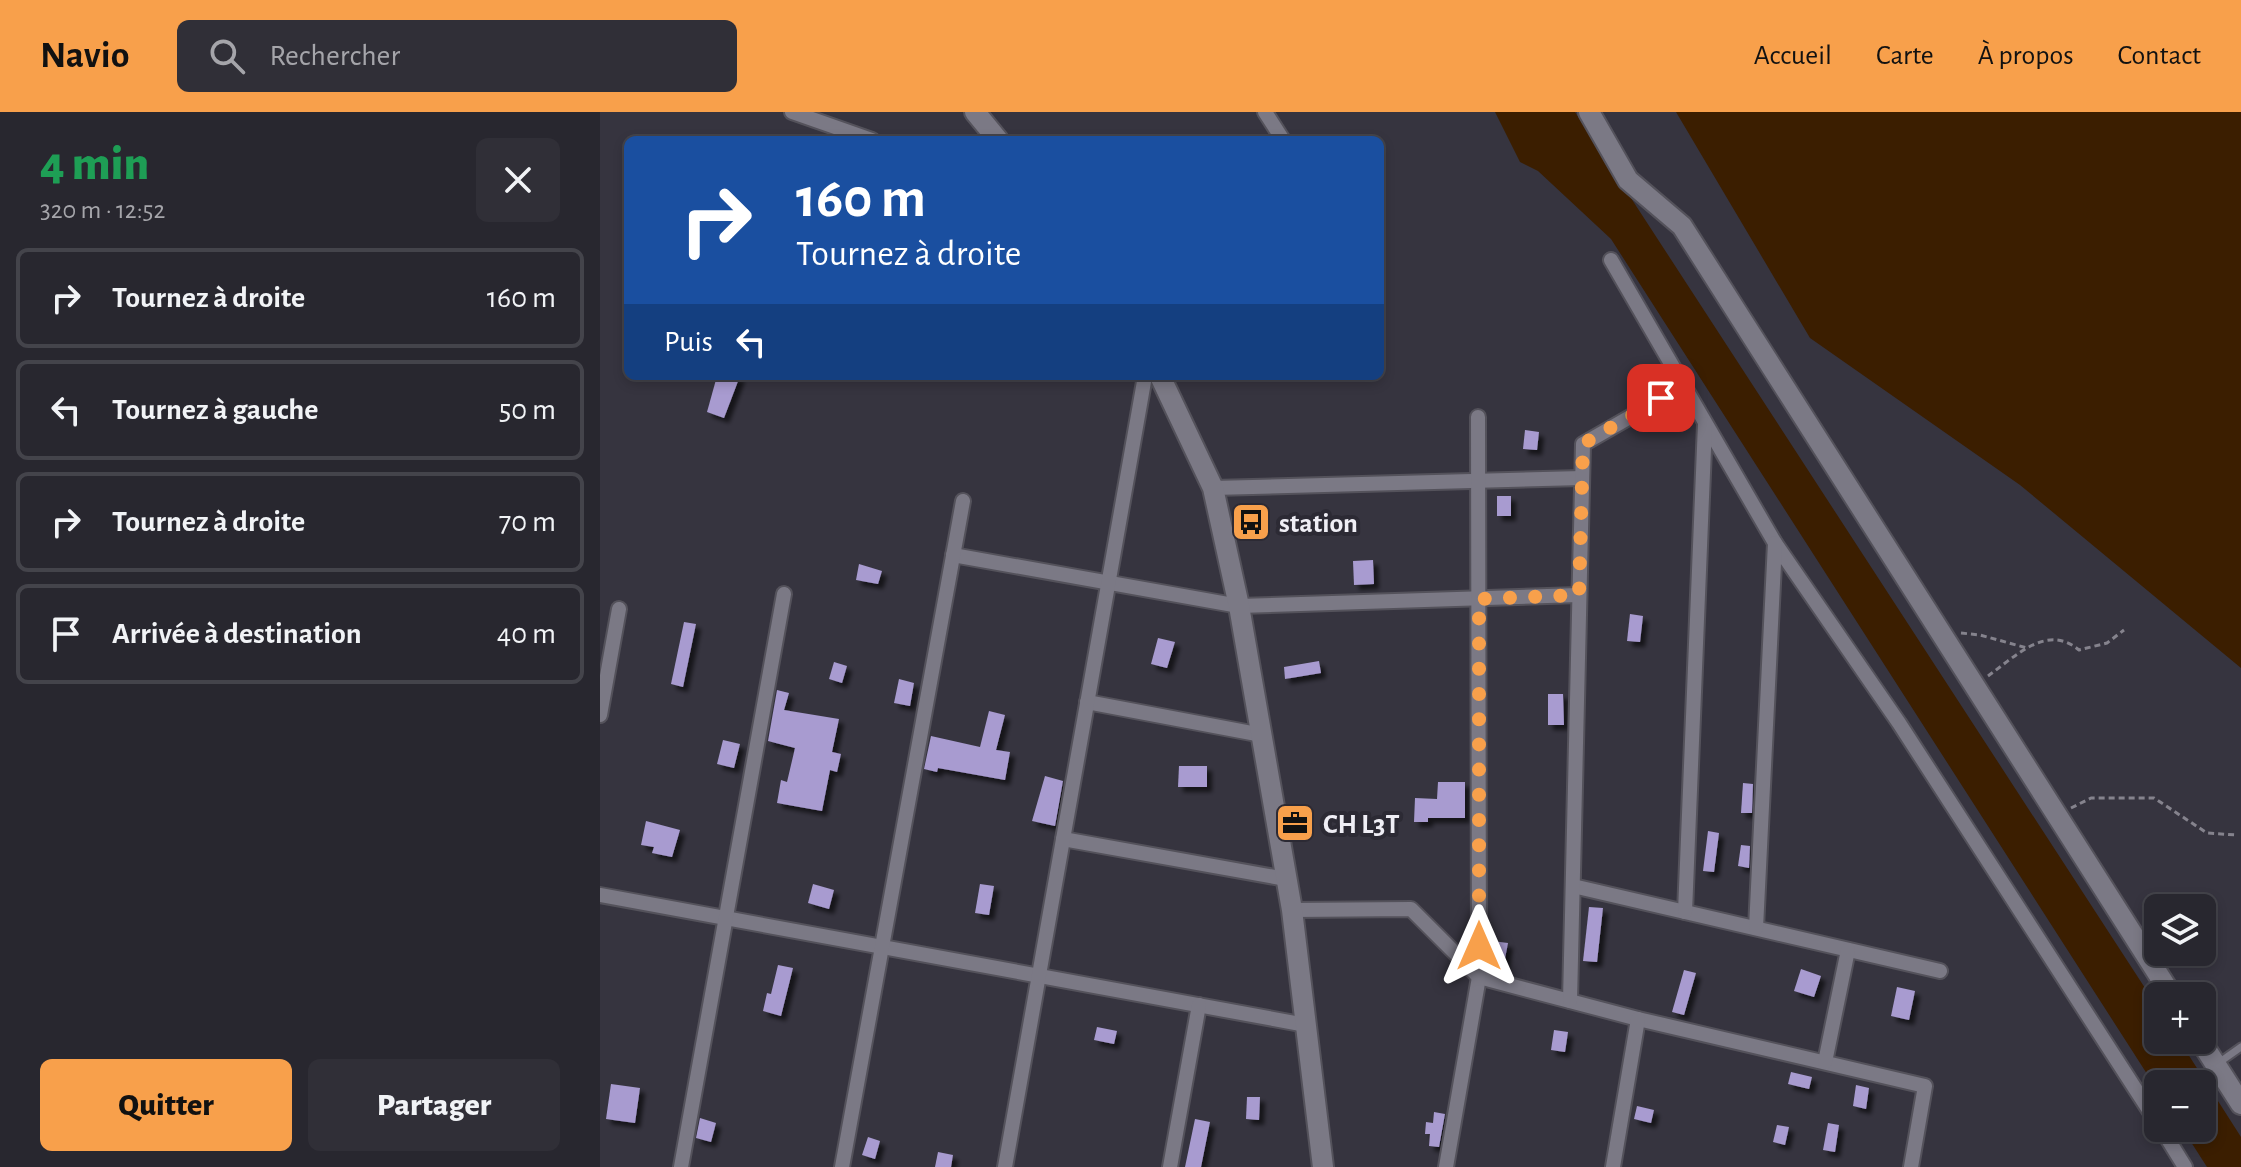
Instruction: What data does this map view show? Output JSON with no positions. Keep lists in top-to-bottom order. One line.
{"places":{"bus stop":["station"],"office":["CH L3T"]},"page":{"header":"Navio","search":"Rechercher","nav":["Accueil","Carte","À propos","Contact"],"heading":["4 min","320 m · 12:52"],"turn":["160 m","Tournez à droite"],"list":[{"name":"Tournez à droite","value":"160 m"},{"name":"Tournez à gauche","value":"50 m"},{"name":"Tournez à droite","value":"70 m"},{"name":"Arrivée à destination","value":"40 m"}],"then":"Puis","map_buttons":["+","−"],"buttons":["Quitter","Partager"]}}
